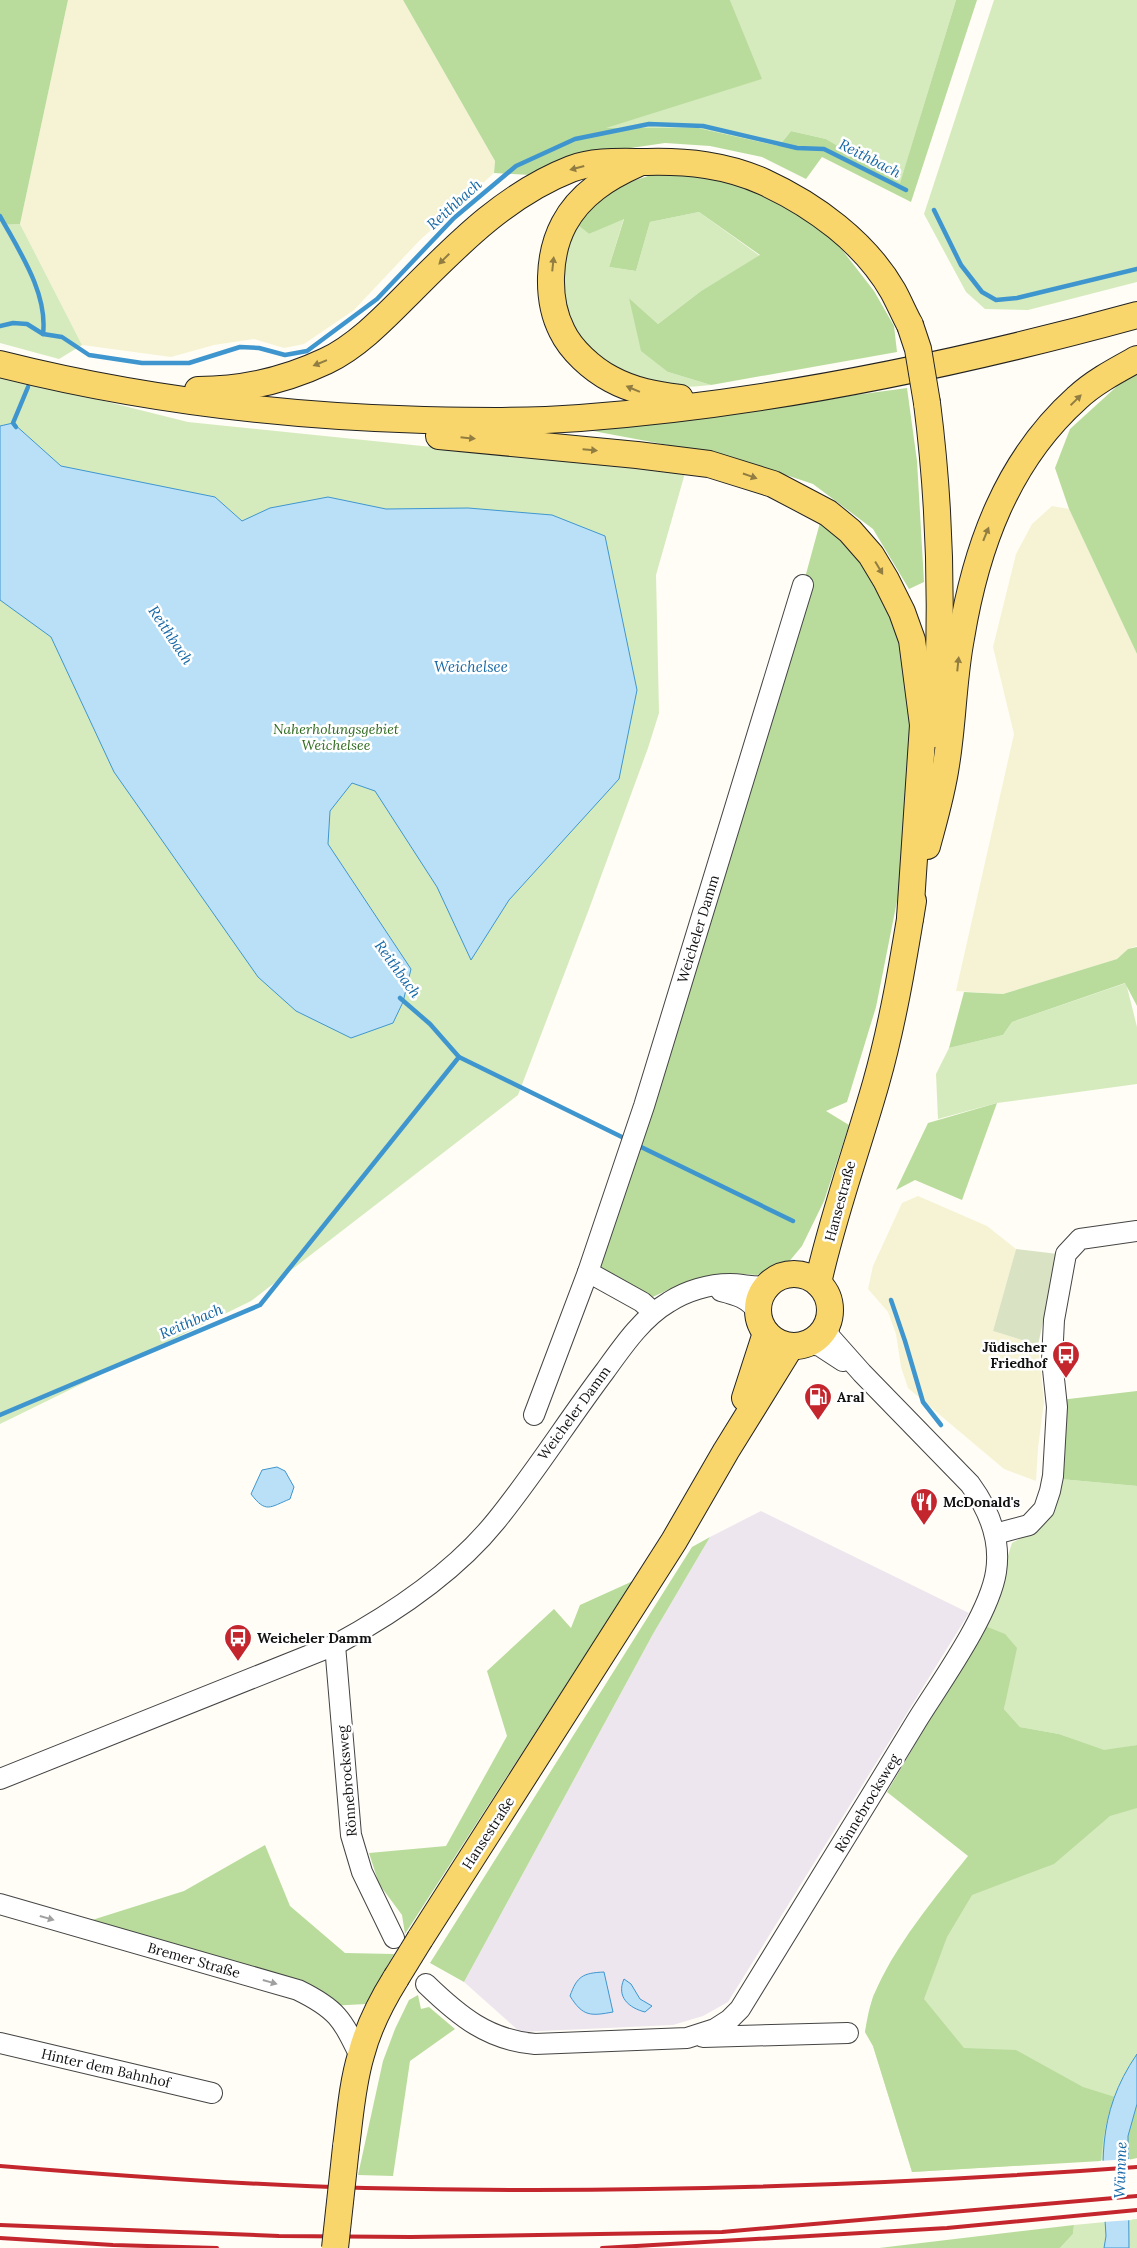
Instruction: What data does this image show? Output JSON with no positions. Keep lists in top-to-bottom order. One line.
{"streets":{"main road":["Hansestraße"],"street":["Weicheler Damm","Rönnebrocksweg","Bremer Straße","Hinter dem Bahnhof"]},"crossings":[["Weicheler Damm","Hansestraße"],["Weicheler Damm","Rönnebrocksweg"],["Hansestraße","Rönnebrocksweg"],["Hansestraße","Bremer Straße"]],"one_way":["Bremer Straße"],"water":["Reithbach","Weichelsee","Wümme"],"parks":["Naherholungsgebiet Weichelsee"],"places":{"bus stop":["Jüdischer Friedhof","Weicheler Damm"],"fuel station":["Aral"],"restaurant":["McDonald's"]}}
